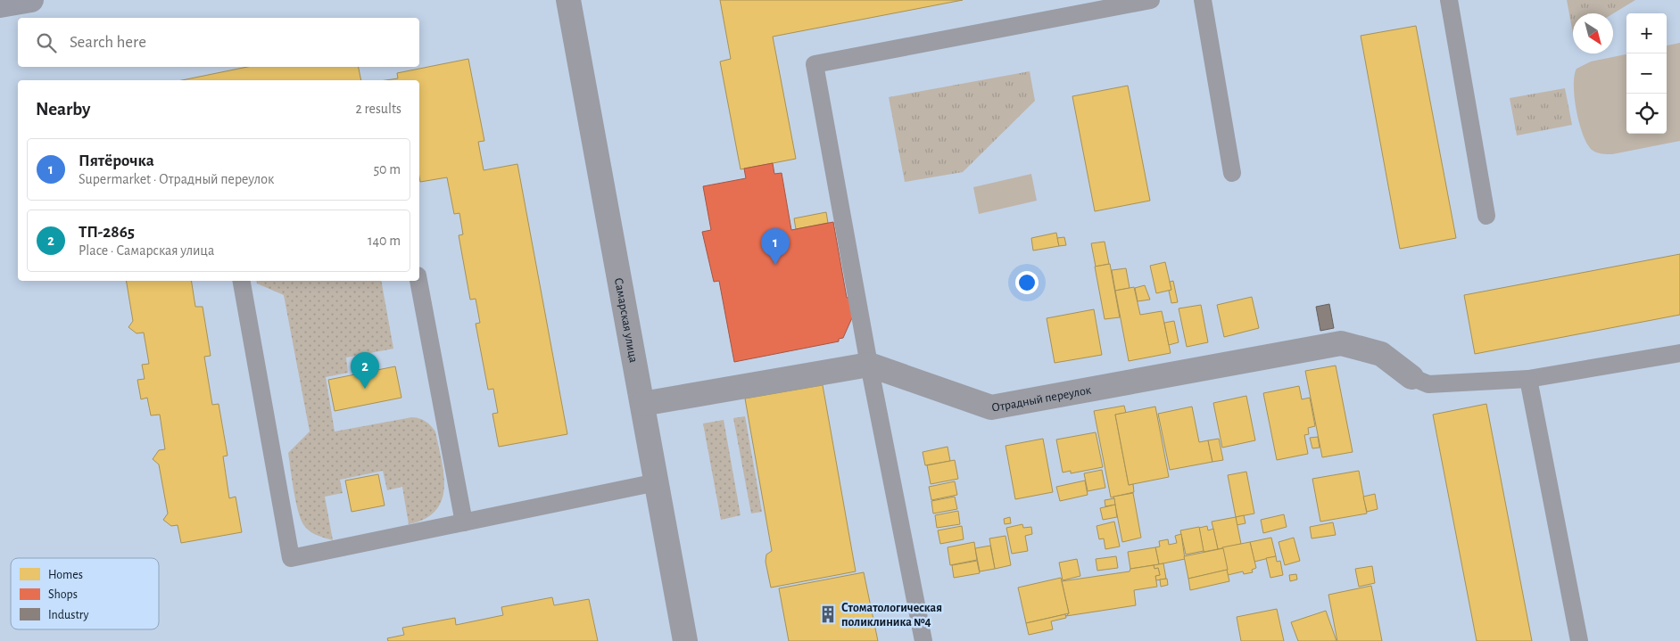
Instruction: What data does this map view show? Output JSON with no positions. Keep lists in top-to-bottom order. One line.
{"streets":{"street":["Самарская улица","Отрадный переулок"]},"crossings":[["Самарская улица","Отрадный переулок"]],"places":{"building":["Стоматологическая поликлиника №4"]},"legend":["Homes","Shops","Industry"],"north":"bottom right","page":{"map_buttons":["+","−"],"search":"Search here","heading":["Nearby","2 results"],"list":[{"mark":"1","name":"Пятёрочка","note":"Supermarket · Отрадный переулок","value":"50 m"},{"mark":"2","name":"ТП-2865","note":"Place · Самарская улица","value":"140 m"}],"pins":["1","2"]}}
